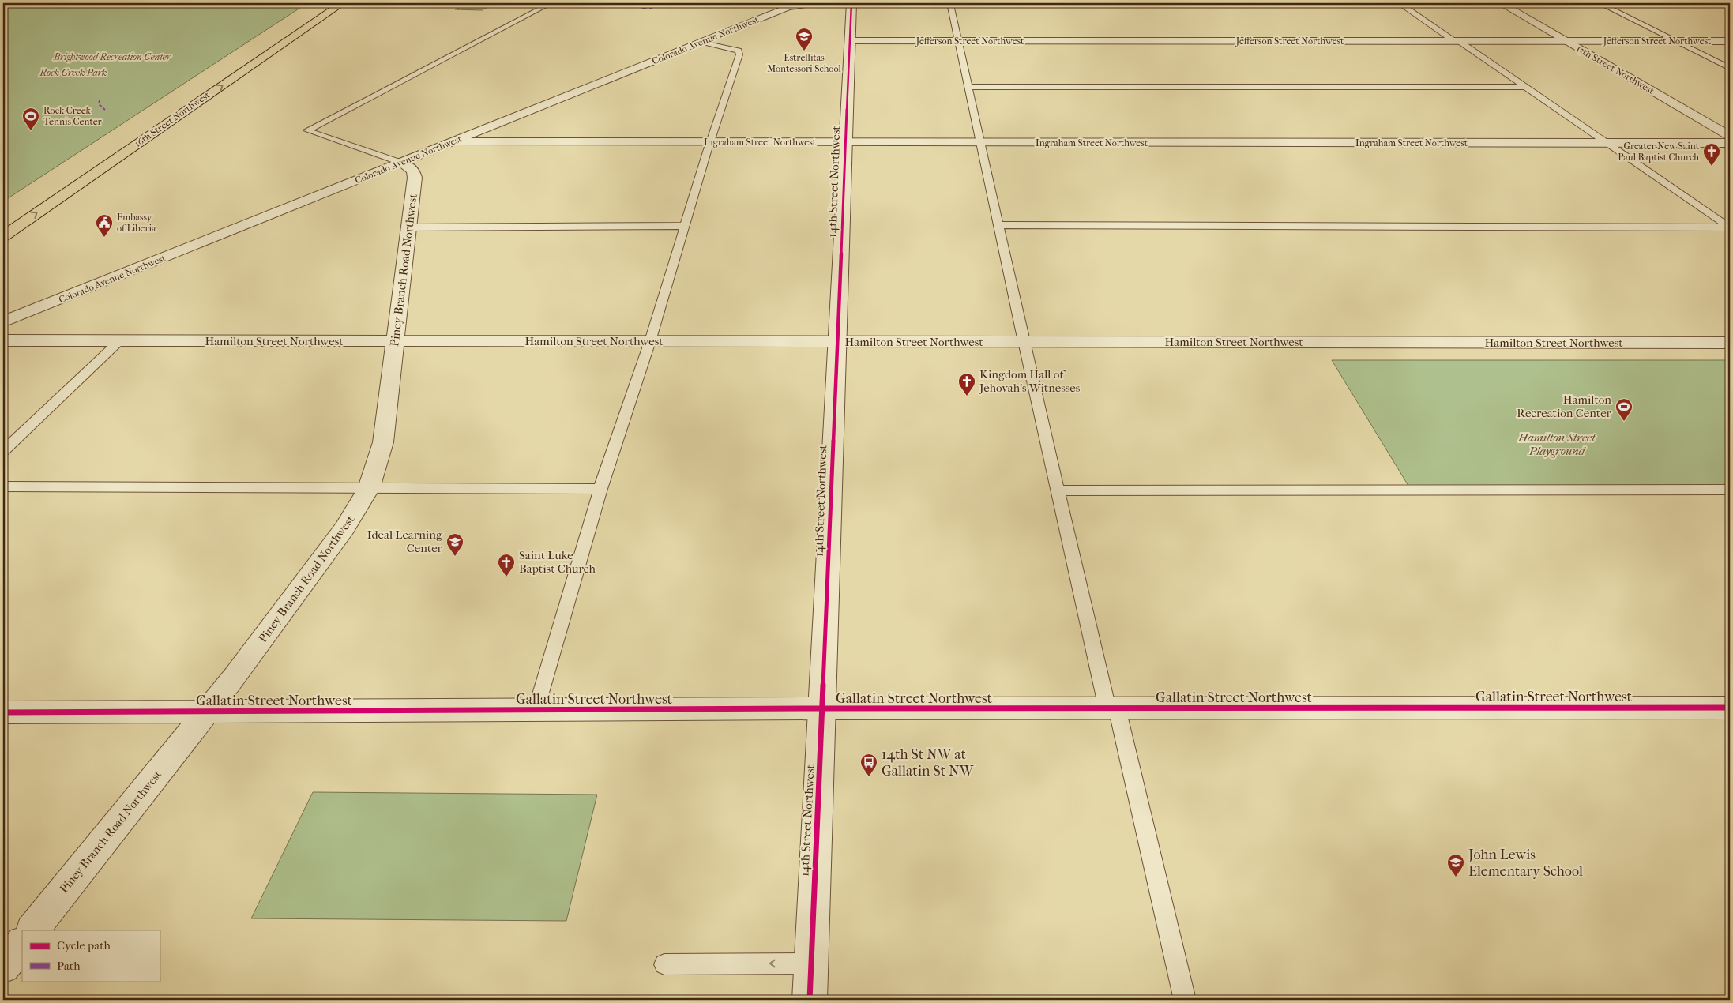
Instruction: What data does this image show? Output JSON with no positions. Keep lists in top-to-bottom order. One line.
{"streets":{"main road":["16th Street Northwest"],"street":["Colorado Avenue Northwest","Jefferson Street Northwest","13th Street Northwest","Ingraham Street Northwest","14th Street Northwest","Piney Branch Road Northwest","Hamilton Street Northwest","Gallatin Street Northwest"]},"crossings":[["Colorado Avenue Northwest","Ingraham Street Northwest"],["Colorado Avenue Northwest","Piney Branch Road Northwest"],["Jefferson Street Northwest","13th Street Northwest"],["Jefferson Street Northwest","14th Street Northwest"],["Ingraham Street Northwest","14th Street Northwest"],["14th Street Northwest","Hamilton Street Northwest"],["14th Street Northwest","Gallatin Street Northwest"],["Piney Branch Road Northwest","Hamilton Street Northwest"],["Piney Branch Road Northwest","Gallatin Street Northwest"]],"parks":["Brightwood Recreation Center","Rock Creek Park","Hamilton Street Playground"],"places":{"school or university":["Estrellitas Montessori School","Ideal Learning Center","John Lewis Elementary School"],"sports":["Rock Creek Tennis Center","Hamilton Recreation Center"],"church":["Greater New Saint Paul Baptist Church","Kingdom Hall of Jehovah’s Witnesses","Saint Luke Baptist Church"],"public building":["Embassy of Liberia"],"bus stop":["14th St NW at Gallatin St NW"]},"legend":["Cycle path","Path"]}
